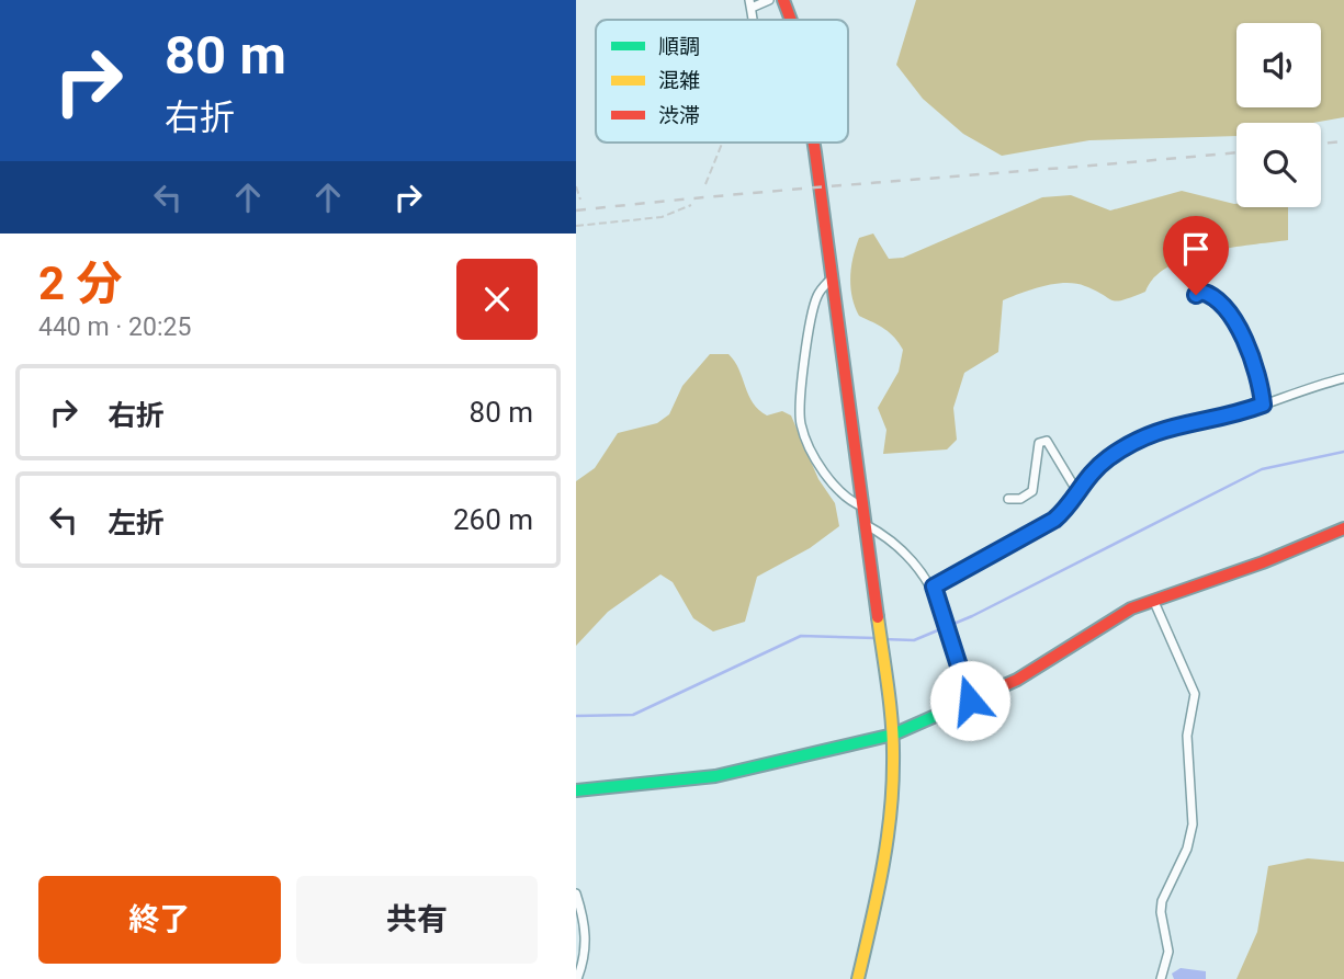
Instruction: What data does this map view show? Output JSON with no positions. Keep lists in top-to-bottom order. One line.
{"legend":["順調","混雑","渋滞"],"page":{"turn":["80 m","右折"],"heading":["2 分","440 m · 20:25"],"list":[{"name":"右折","value":"80 m"},{"name":"左折","value":"260 m"}],"buttons":["終了","共有"]}}
